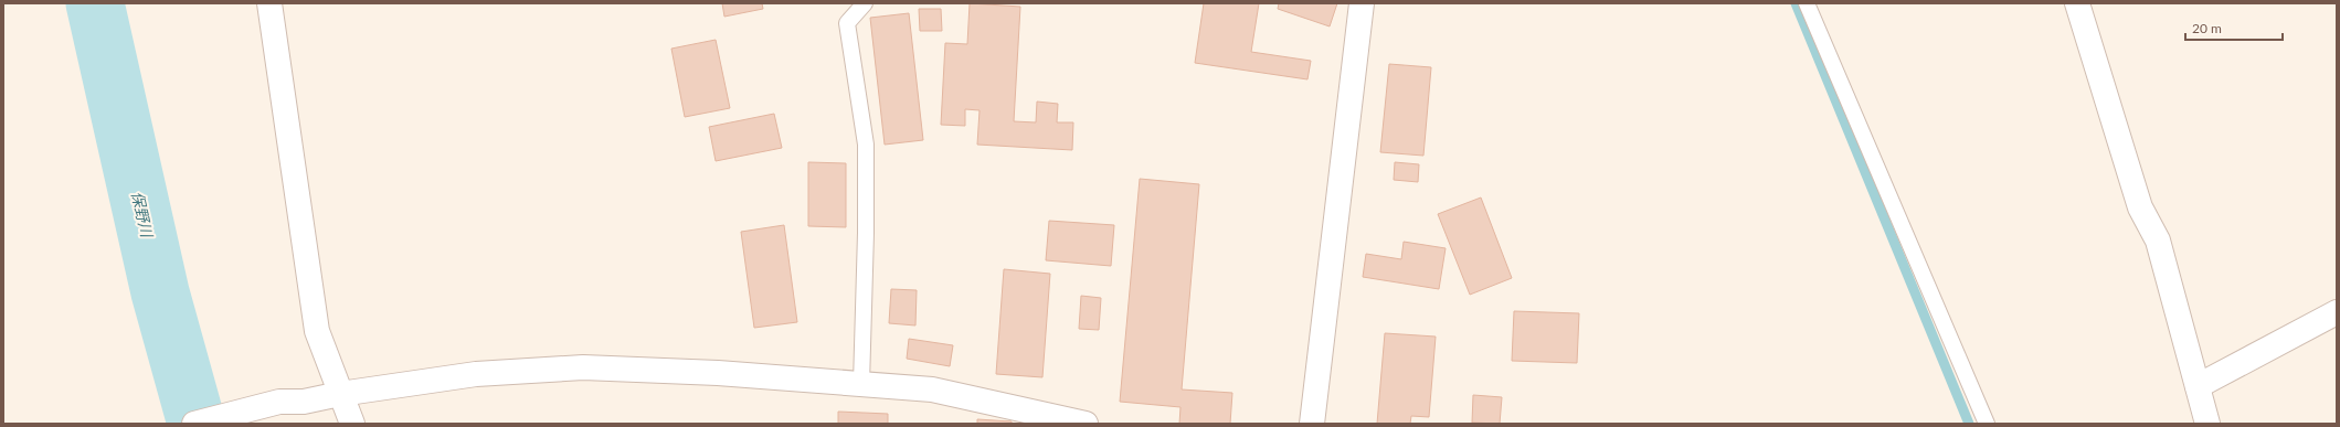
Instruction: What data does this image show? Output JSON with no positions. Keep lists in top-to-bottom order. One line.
{"water":["保野川"],"scale_bar":"20 m"}
